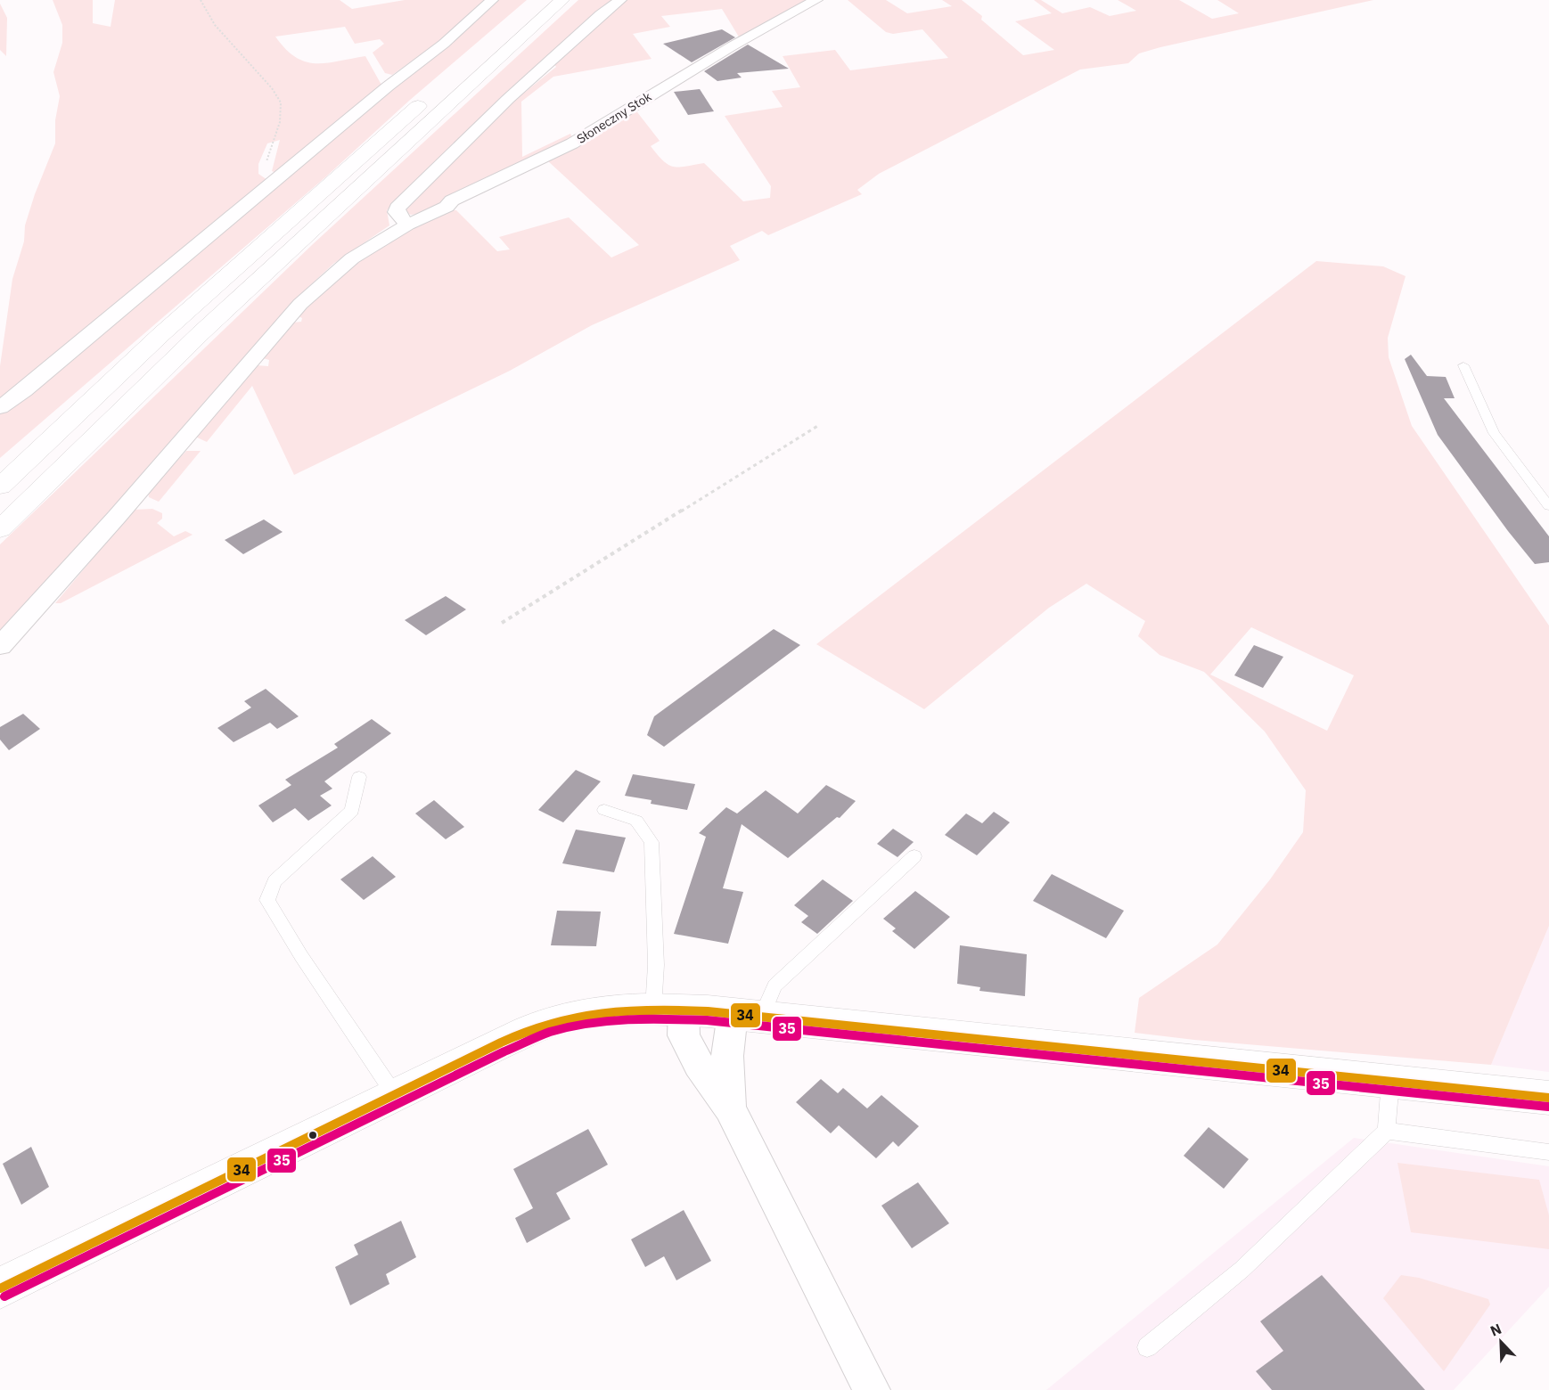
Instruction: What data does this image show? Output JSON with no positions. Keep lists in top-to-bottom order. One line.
{"streets":{"street":["Słoneczny Stok"]},"lines":["transit line 34","transit line 35"],"north":"top left"}
